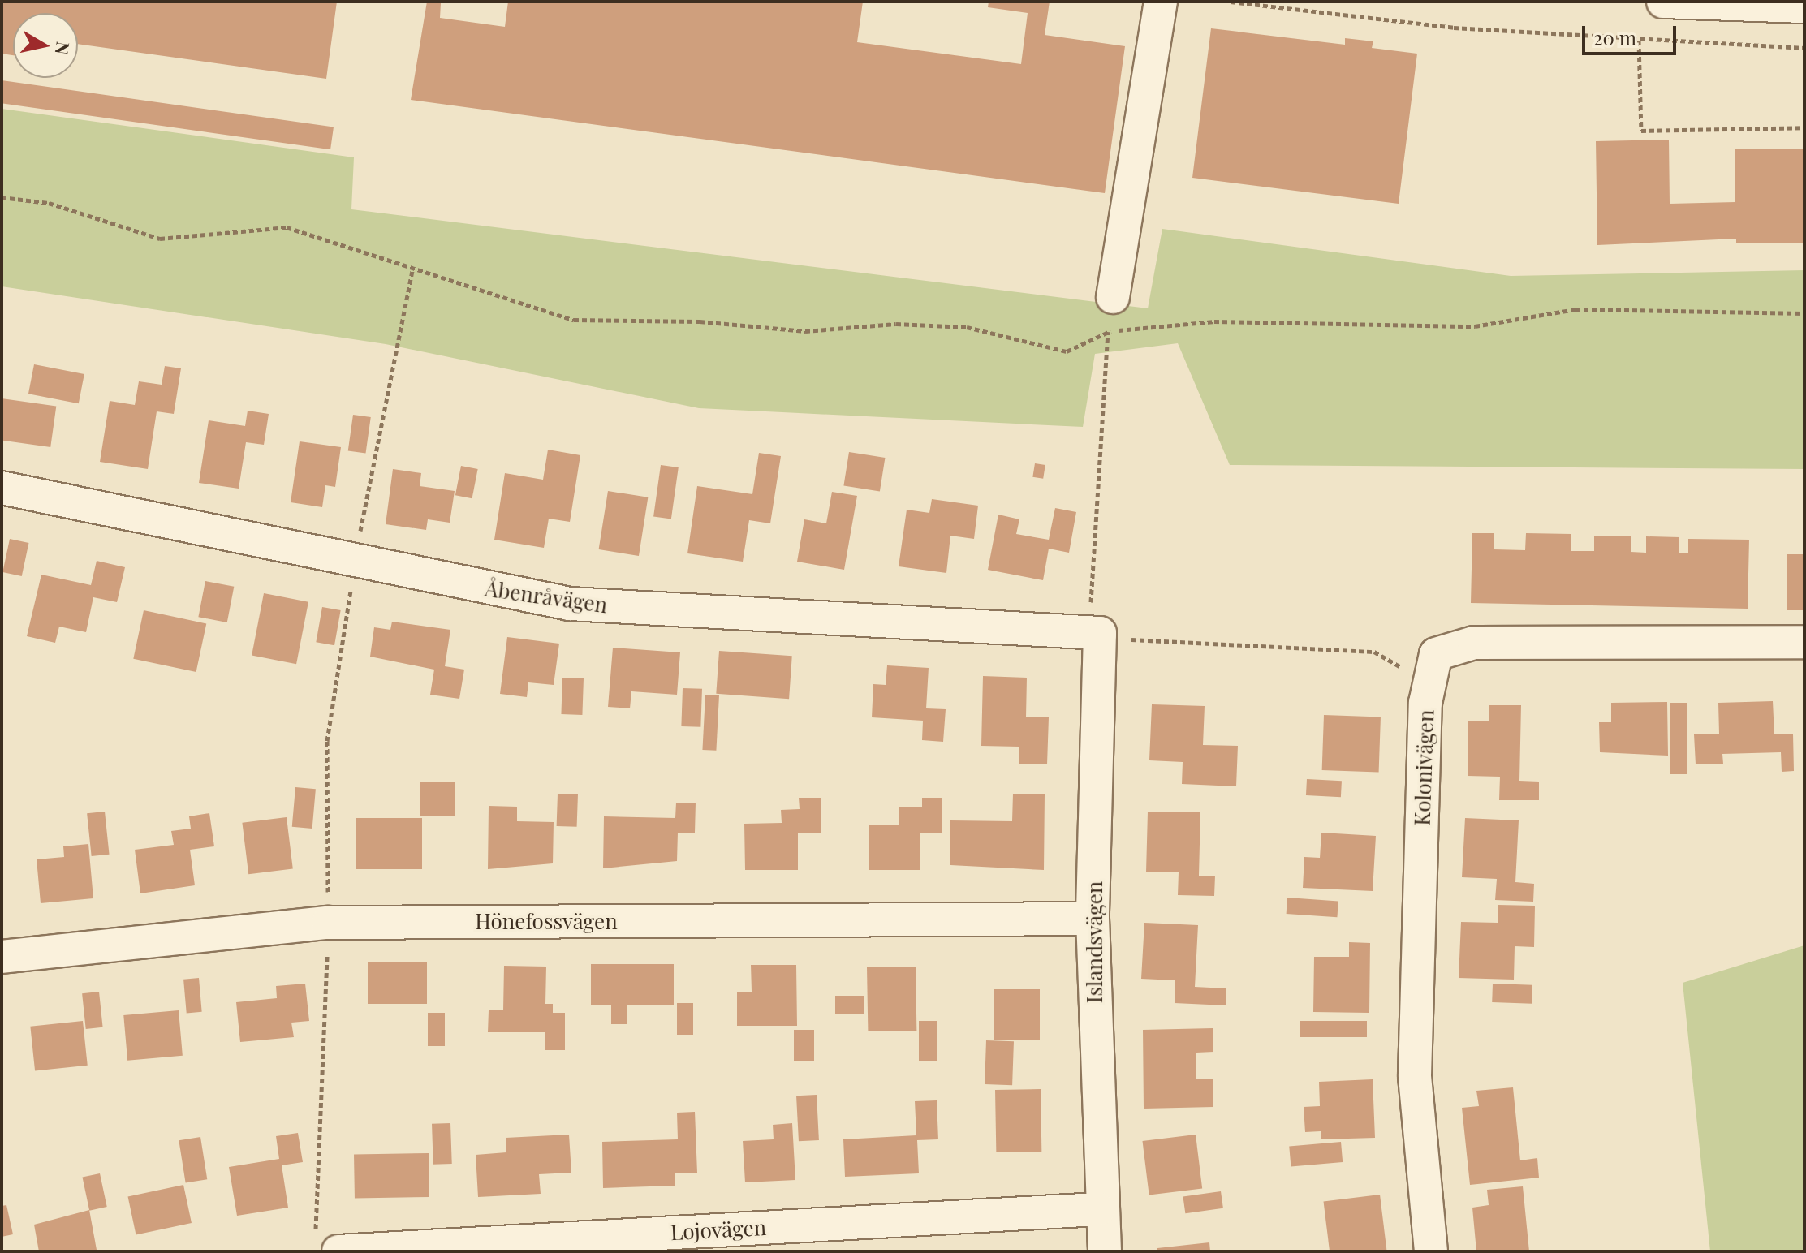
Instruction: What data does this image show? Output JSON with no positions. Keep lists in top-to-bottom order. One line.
{"streets":{"street":["Åbenråvägen","Kolonivägen","Hönefossvägen","Islandsvägen","Lojovägen"]},"crossings":[["Åbenråvägen","Islandsvägen"],["Hönefossvägen","Islandsvägen"],["Islandsvägen","Lojovägen"]],"scale_bar":"20 m","north":"right"}
